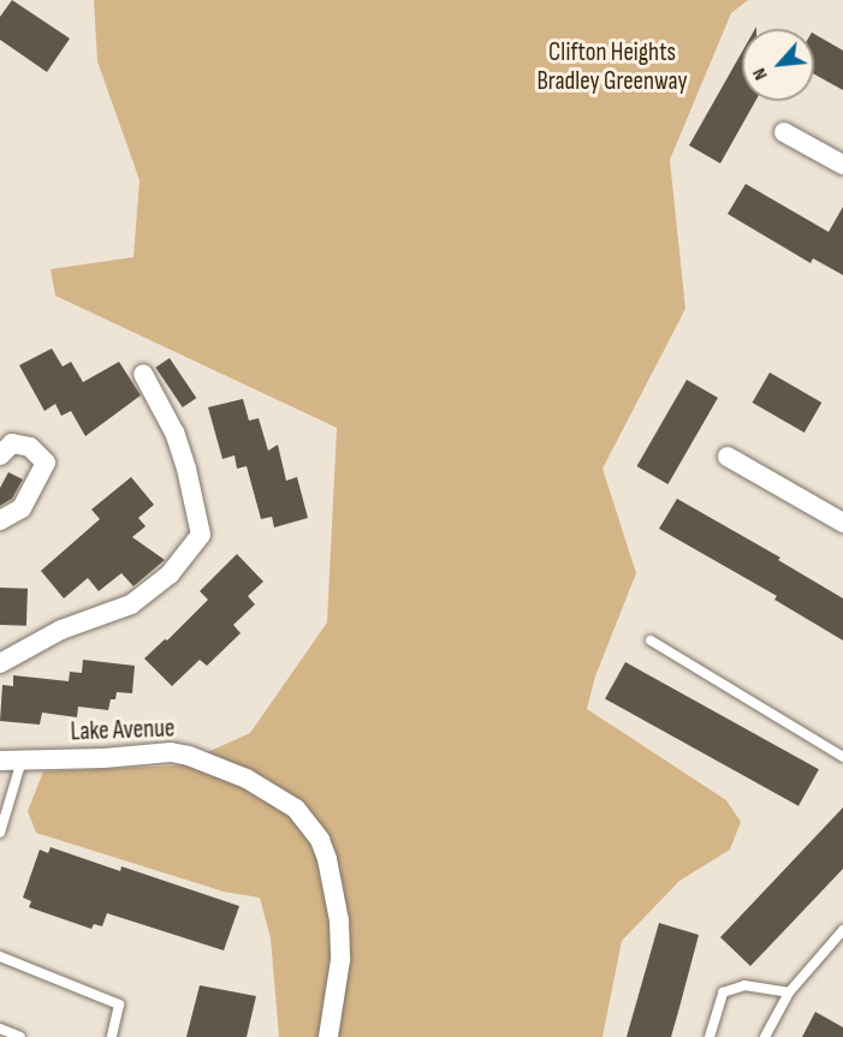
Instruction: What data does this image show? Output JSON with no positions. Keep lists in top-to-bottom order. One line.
{"streets":{"street":["Lake Avenue"]},"parks":["Clifton Heights Bradley Greenway"],"north":"bottom left"}
